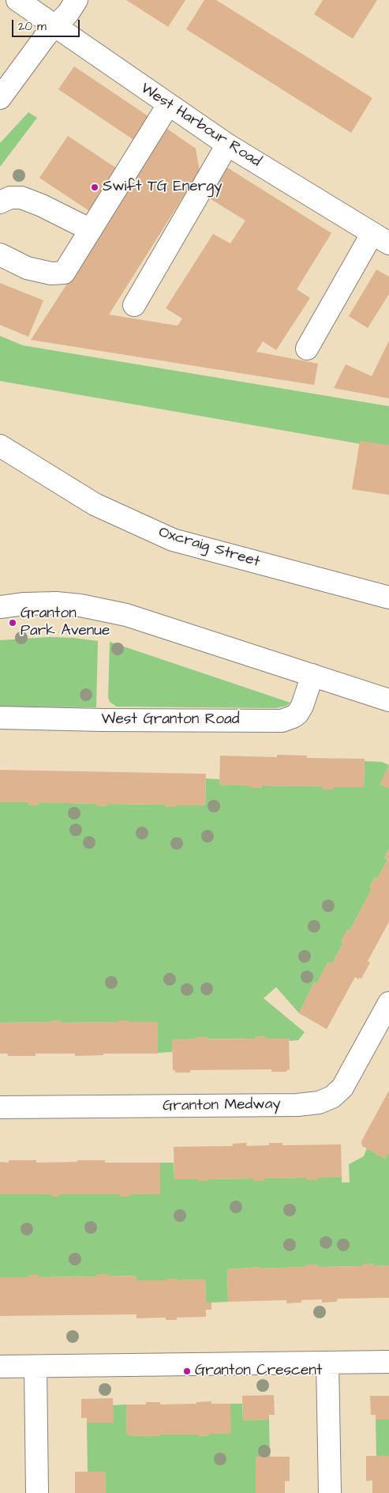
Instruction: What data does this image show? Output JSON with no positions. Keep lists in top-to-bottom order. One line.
{"streets":{"street":["West Harbour Road","Oxcraig Street","West Granton Road","Granton Medway"]},"places":["Swift TG Energy","Granton Park Avenue","Granton Crescent"],"scale_bar":"20 m"}
